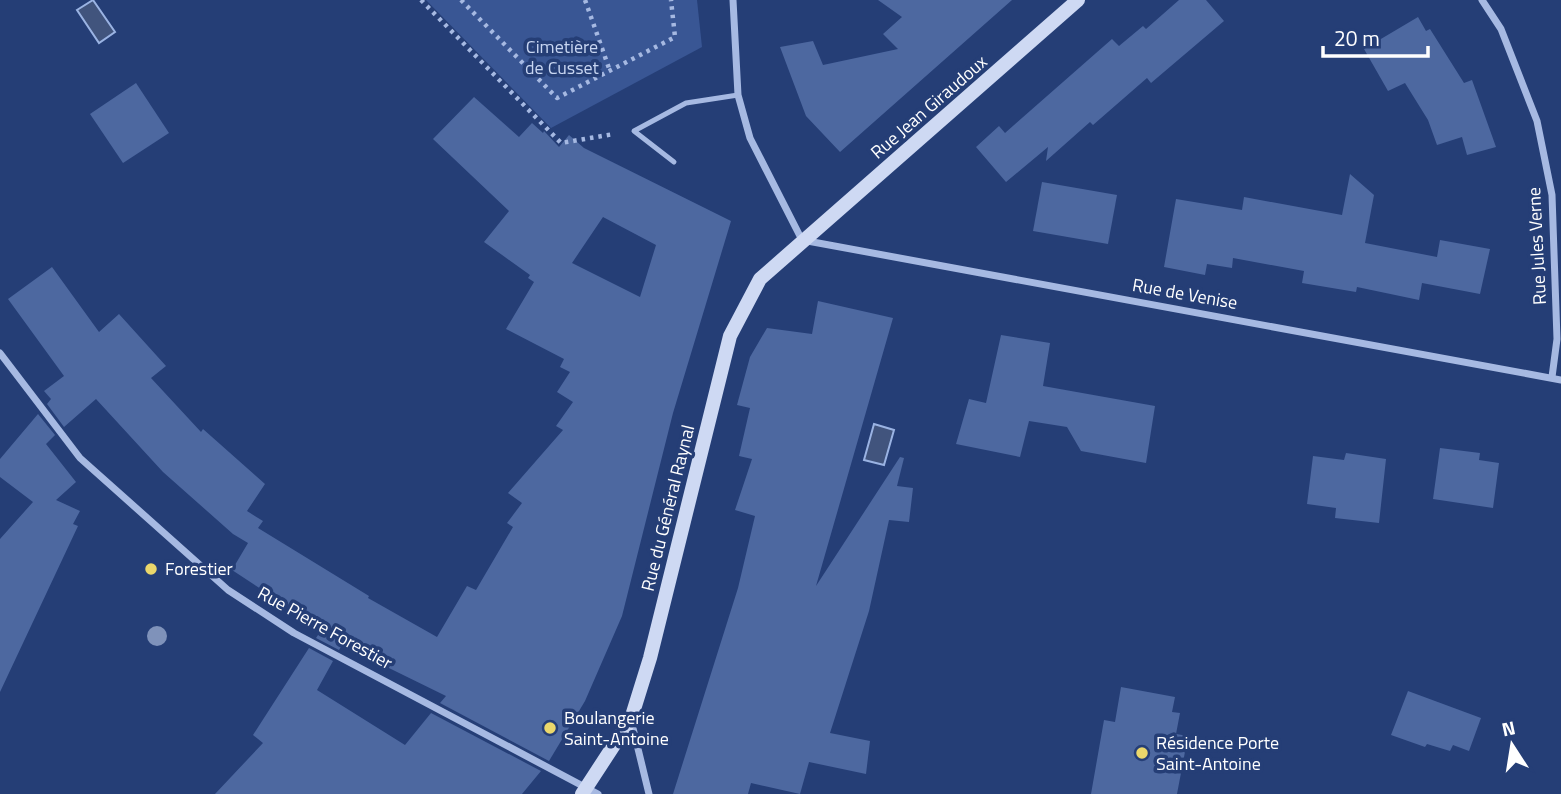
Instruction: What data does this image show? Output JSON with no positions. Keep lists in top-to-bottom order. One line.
{"streets":{"main road":["Rue Jean Giraudoux","Rue du Général Raynal"],"street":["Rue Jules Verne","Rue de Venise","Rue Pierre Forestier"]},"crossings":[["Rue Jean Giraudoux","Rue de Venise"],["Rue Jean Giraudoux","Rue du Général Raynal"],["Rue Jules Verne","Rue de Venise"],["Rue de Venise","Rue du Général Raynal"],["Rue du Général Raynal","Rue Pierre Forestier"]],"parks":["Cimetière de Cusset"],"places":["Forestier","Boulangerie Saint-Antoine","Résidence Porte Saint-Antoine"],"scale_bar":"20 m","north":"top"}
